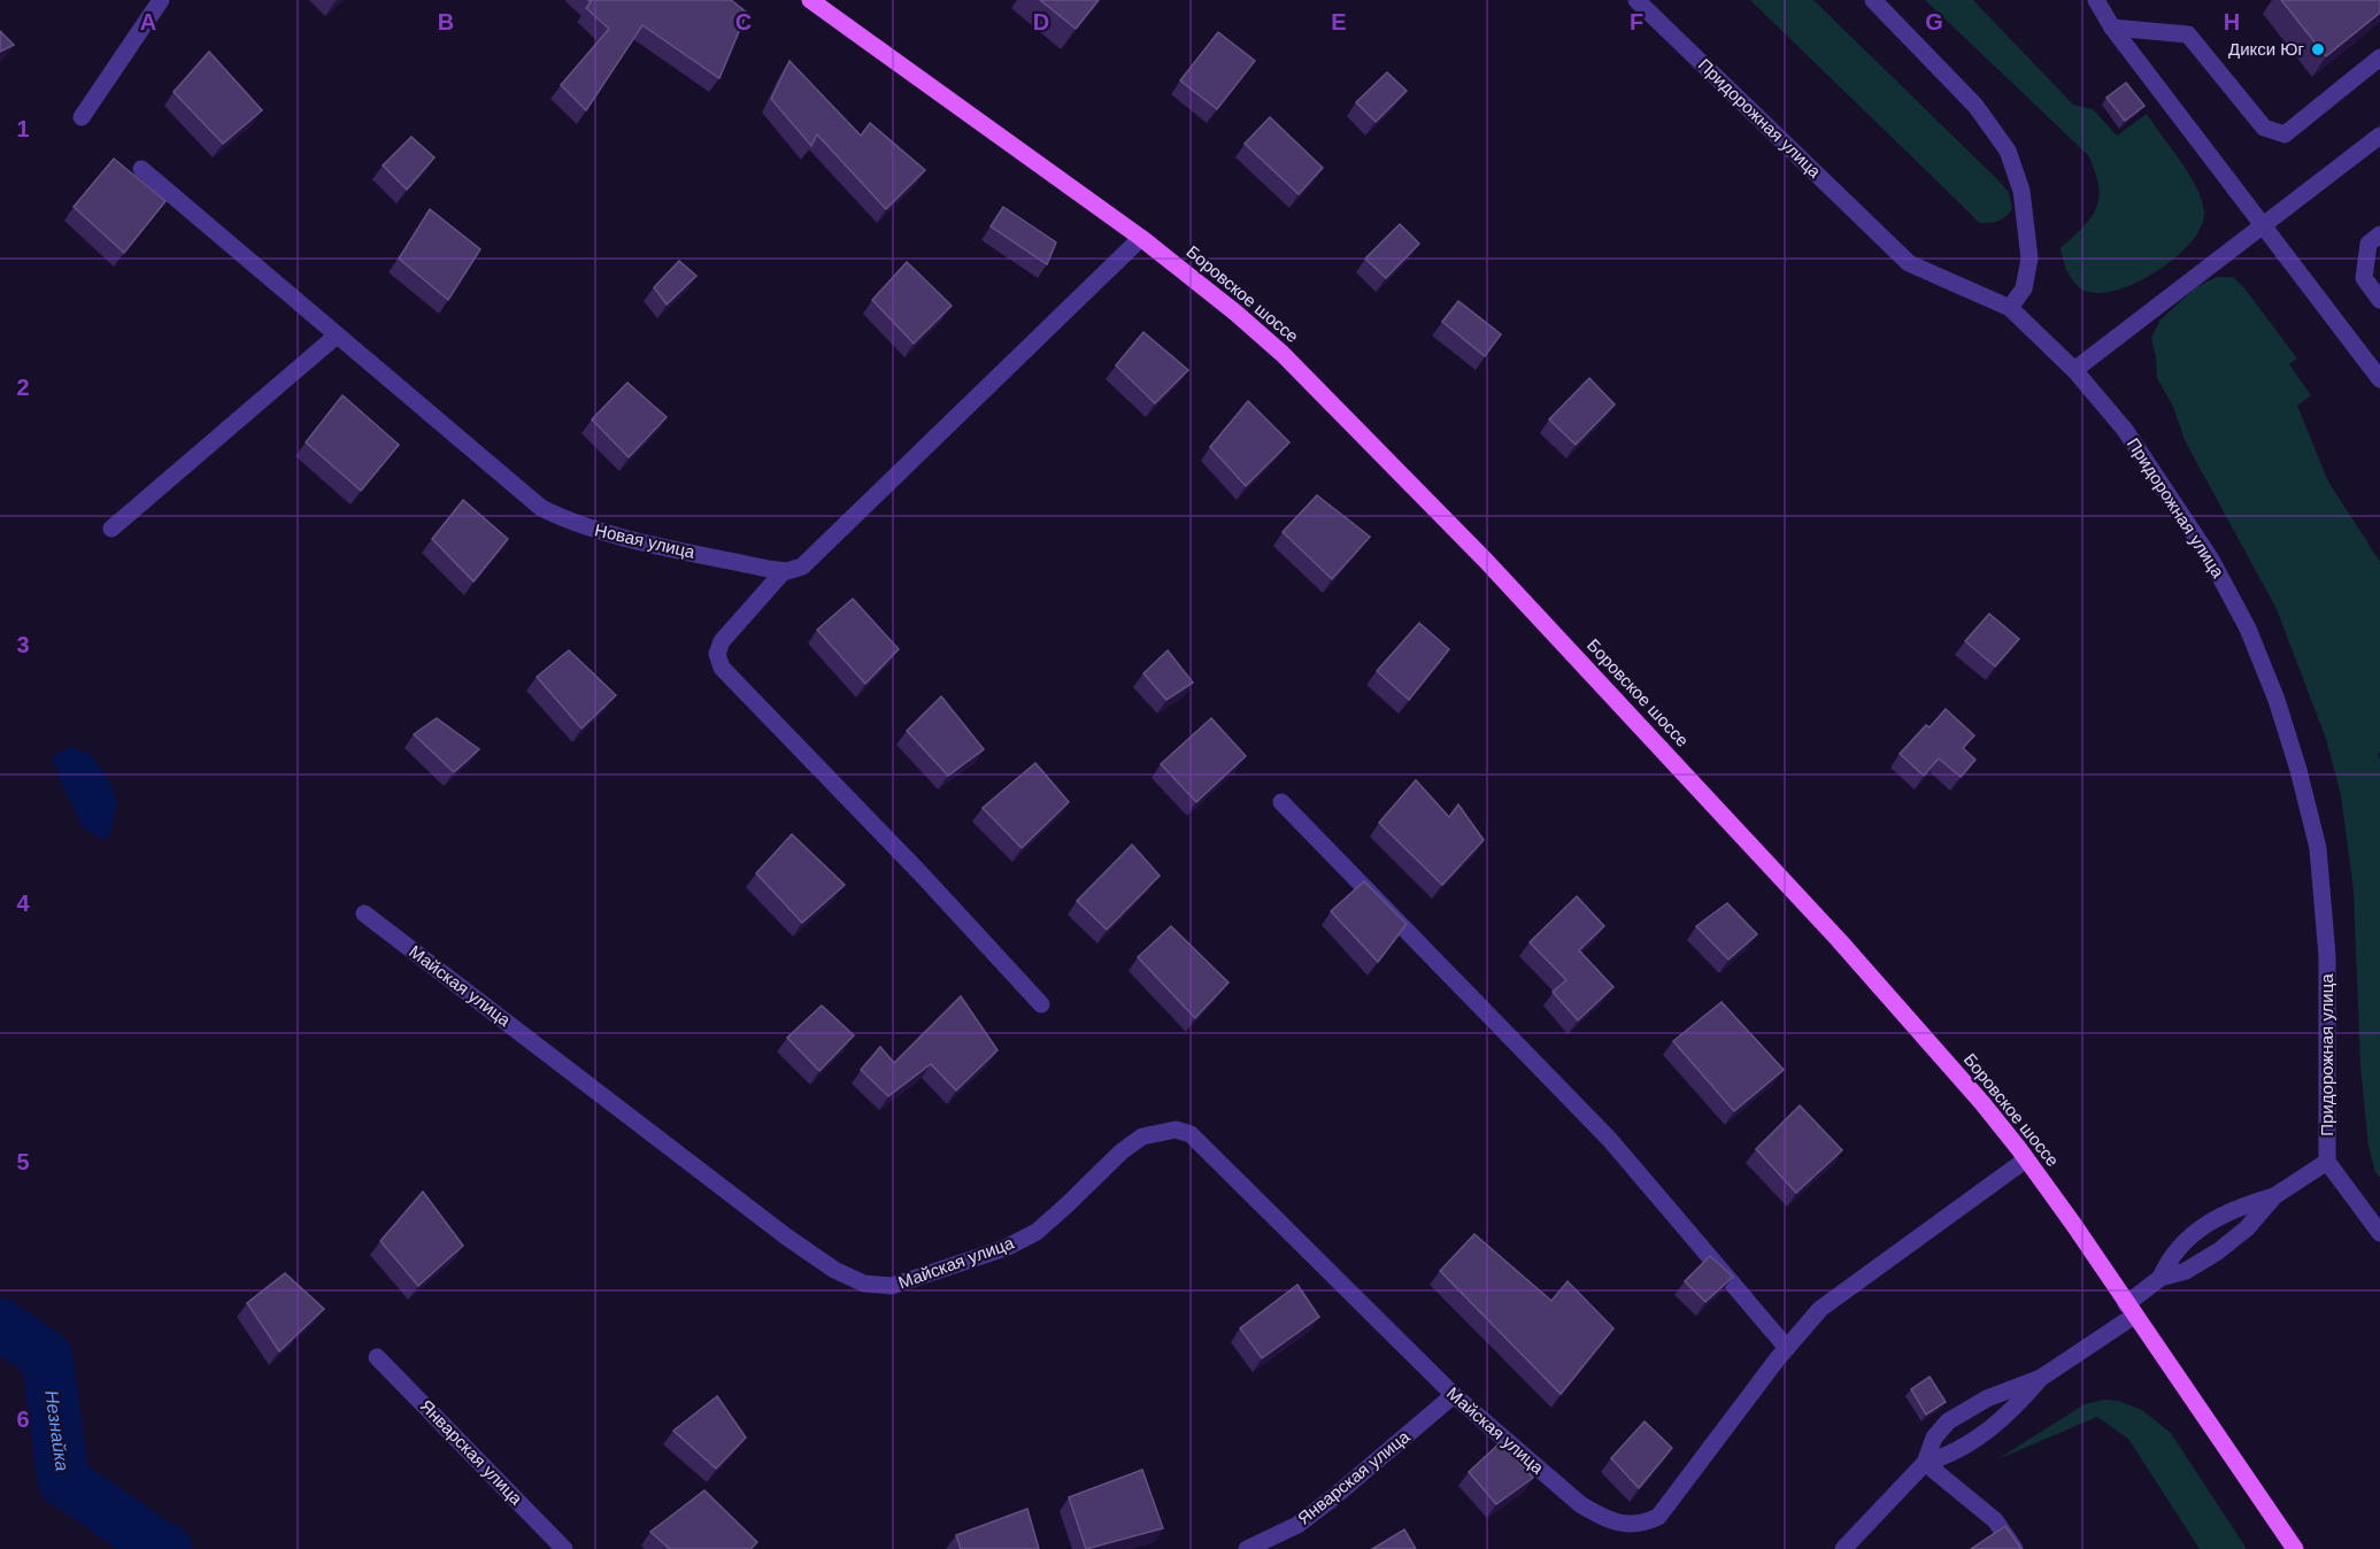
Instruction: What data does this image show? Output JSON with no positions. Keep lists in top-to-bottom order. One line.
{"streets":{"main road":["Боровское шоссе"],"street":["Придорожная улица","Новая улица","Майская улица","Январская улица"]},"crossings":[["Майская улица","Январская улица"]],"water":["Незнайка"],"places":["Дикси Юг"],"grid":{"columns":["A","B","C","D","E","F","G","H"],"rows":["1","2","3","4","5","6"]}}
